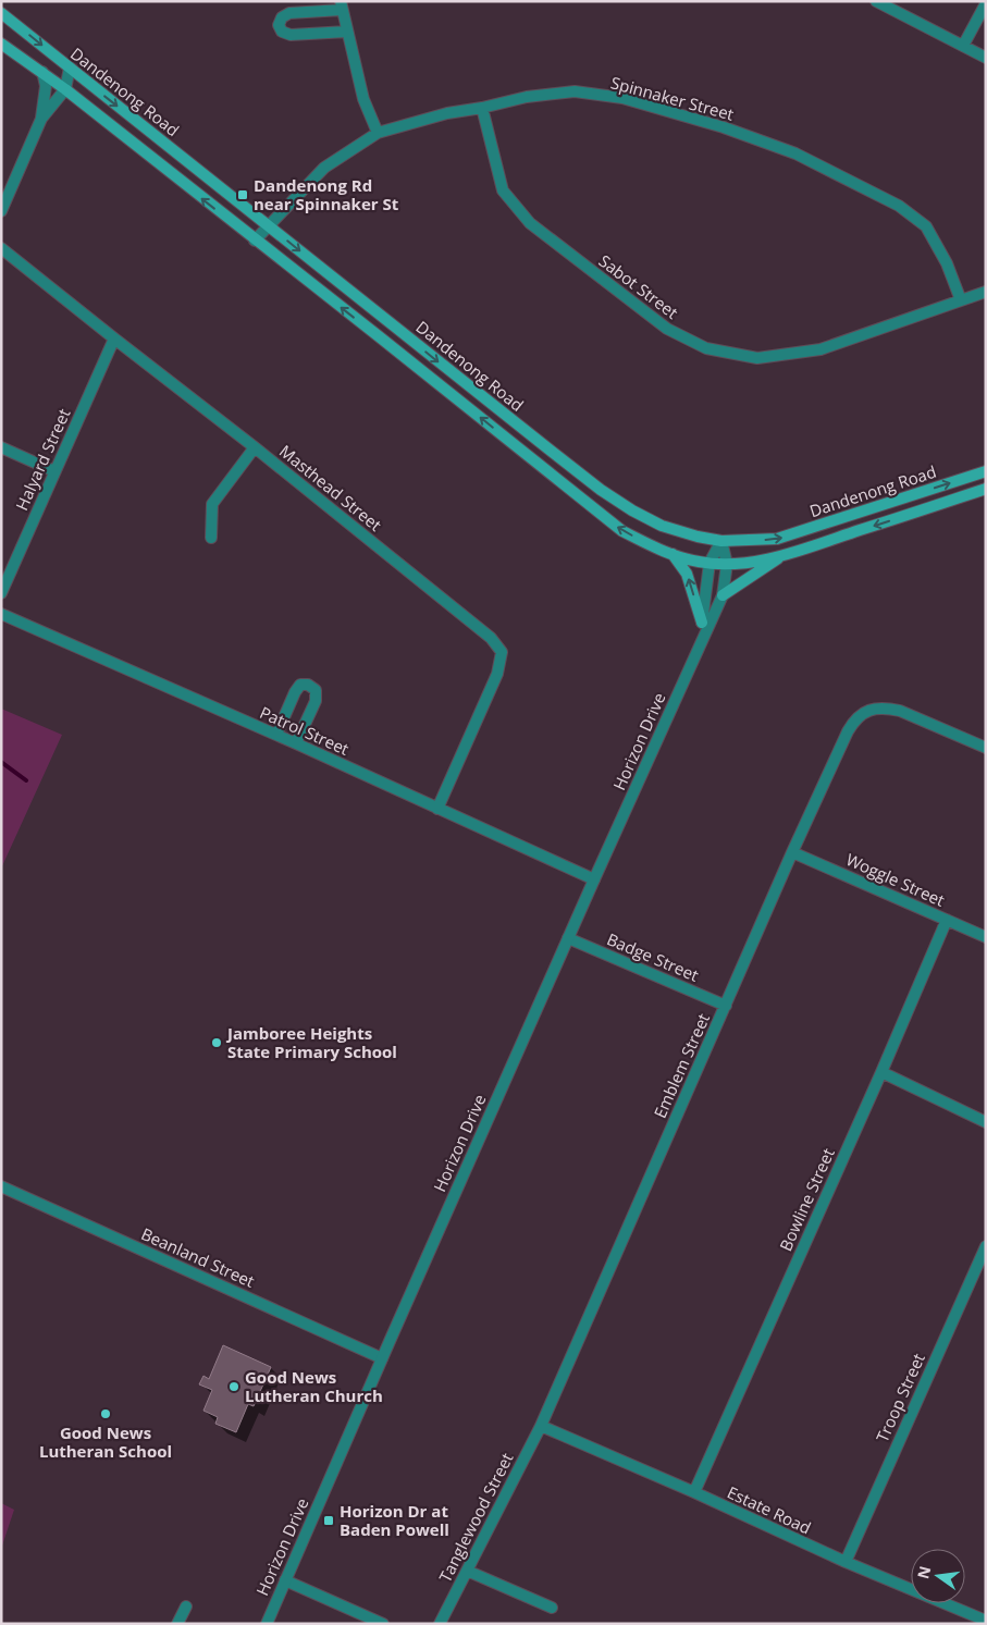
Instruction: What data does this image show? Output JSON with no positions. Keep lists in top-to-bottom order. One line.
{"streets":{"main road":["Dandenong Road"],"street":["Spinnaker Street","Sabot Street","Halyard Street","Masthead Street","Patrol Street","Horizon Drive","Woggle Street","Badge Street","Emblem Street","Bowline Street","Beanland Street","Troop Street","Estate Road","Tanglewood Street"]},"crossings":[["Dandenong Road","Spinnaker Street"],["Dandenong Road","Horizon Drive"],["Spinnaker Street","Sabot Street"],["Halyard Street","Masthead Street"],["Masthead Street","Patrol Street"],["Patrol Street","Horizon Drive"],["Horizon Drive","Badge Street"],["Horizon Drive","Beanland Street"],["Woggle Street","Emblem Street"],["Woggle Street","Bowline Street"],["Badge Street","Emblem Street"],["Emblem Street","Estate Road"],["Emblem Street","Tanglewood Street"],["Bowline Street","Estate Road"],["Troop Street","Estate Road"],["Estate Road","Tanglewood Street"]],"places":{"transit":["Dandenong Rd near Spinnaker St","Horizon Dr at Baden Powell"],"other":["Jamboree Heights State Primary School","Good News Lutheran Church","Good News Lutheran School"]},"north":"left"}
